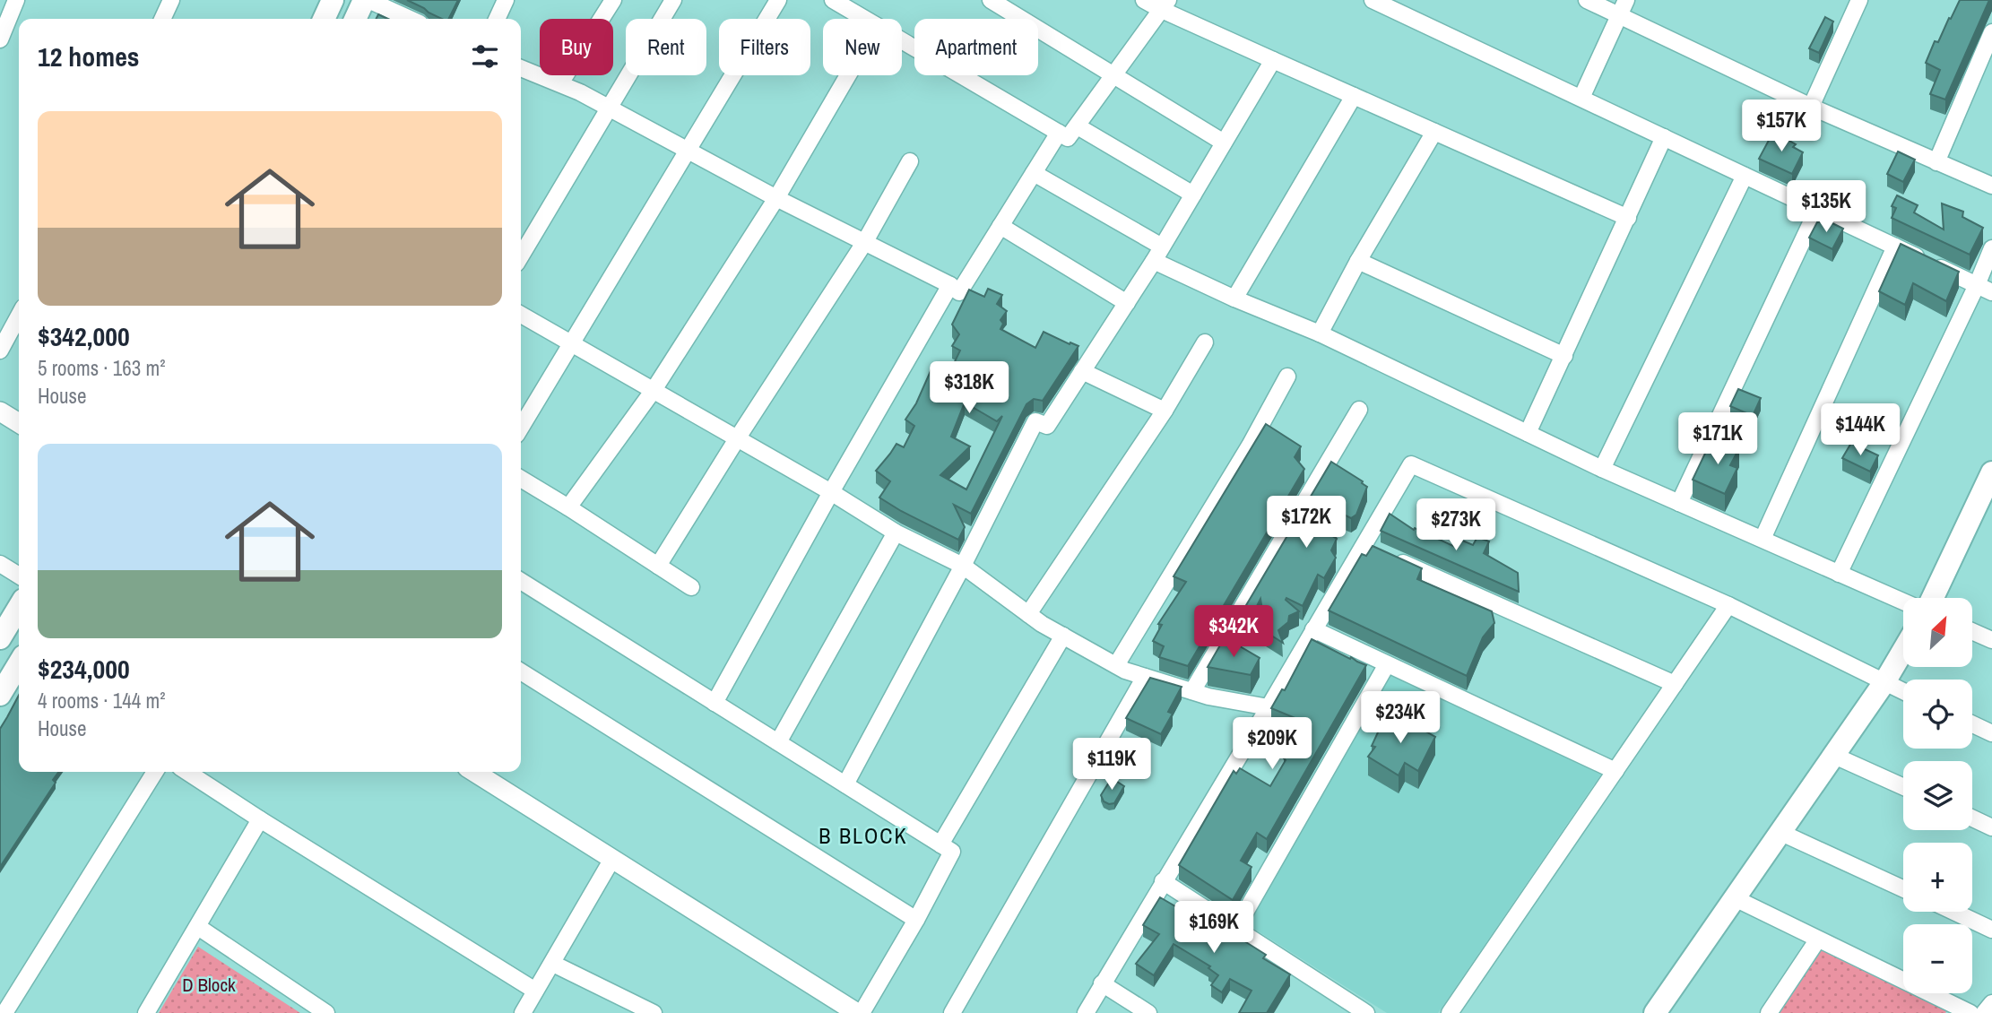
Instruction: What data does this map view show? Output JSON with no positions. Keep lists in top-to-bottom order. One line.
{"districts":["B BLOCK"],"parks":["D Block"],"north":"top right","page":{"chip":["Buy","Rent","Filters","New","Apartment"],"heading":"12 homes","list":[{"name":"$342,000","note":"5 rooms · 163 m² · House"},{"name":"$234,000","note":"4 rooms · 144 m² · House"}],"price":["$157K","$135K","$318K","$144K","$171K","$172K","$273K","$342K","$234K","$209K","$119K","$169K"],"map_buttons":["+","−"]}}
